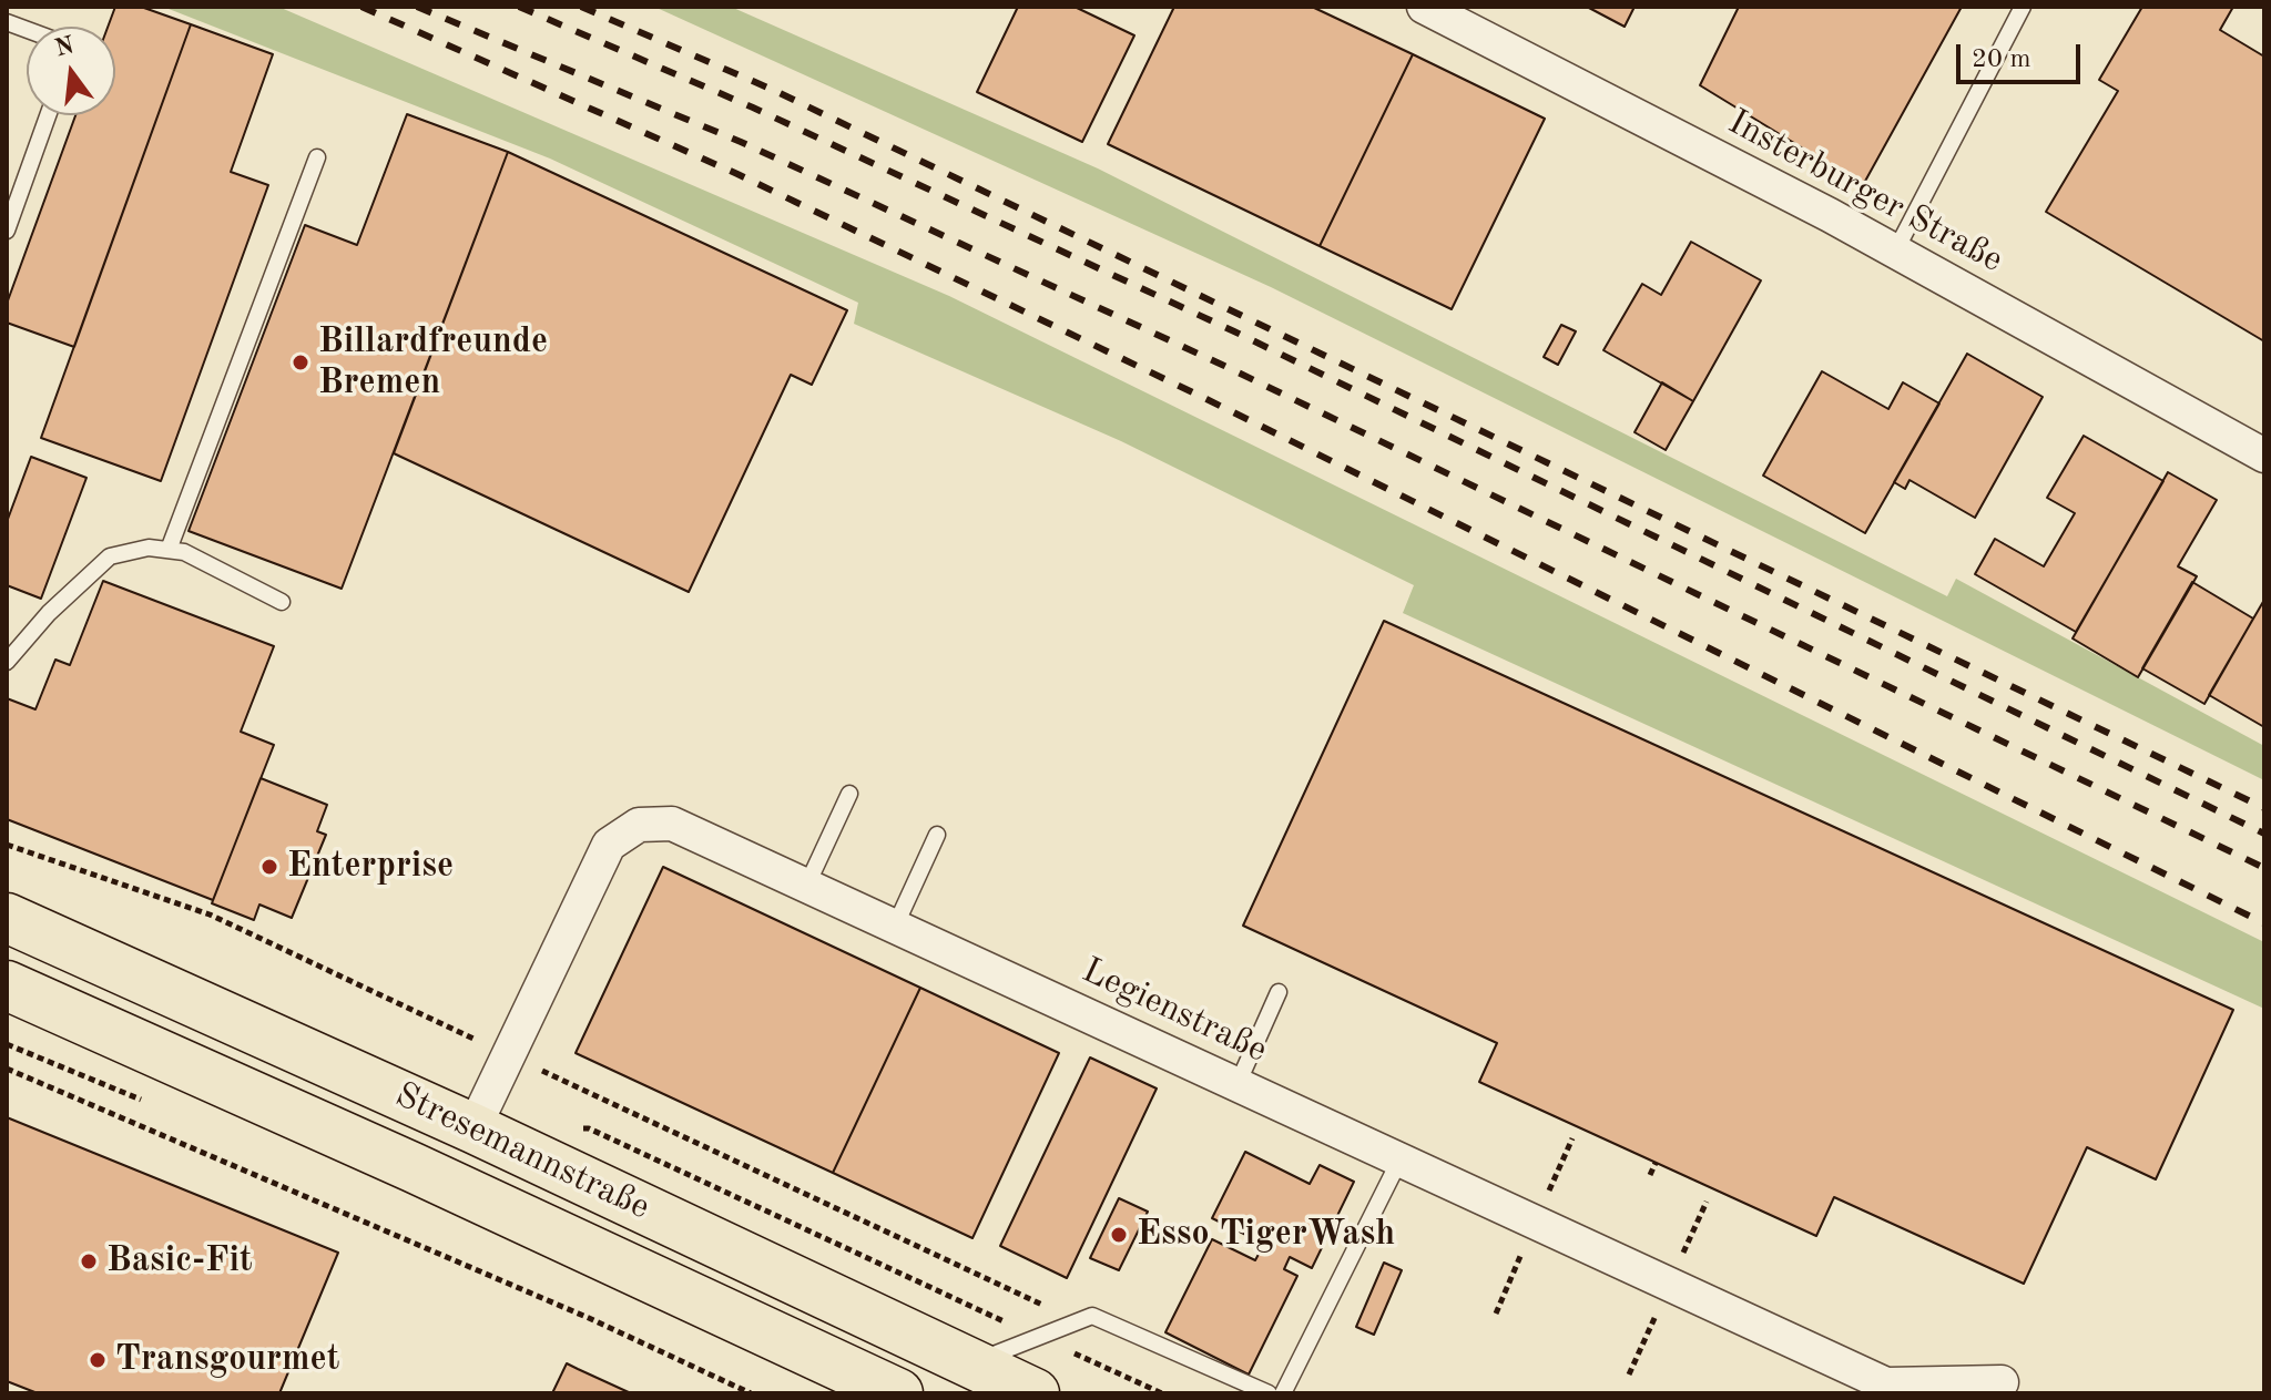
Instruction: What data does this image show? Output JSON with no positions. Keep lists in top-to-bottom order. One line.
{"streets":{"main road":["Stresemannstraße"],"street":["Insterburger Straße","Legienstraße"]},"crossings":[["Legienstraße","Stresemannstraße"]],"places":["Billardfreunde Bremen","Enterprise","Esso TigerWash","Basic-Fit","Transgourmet"],"scale_bar":"20 m","north":"top"}
